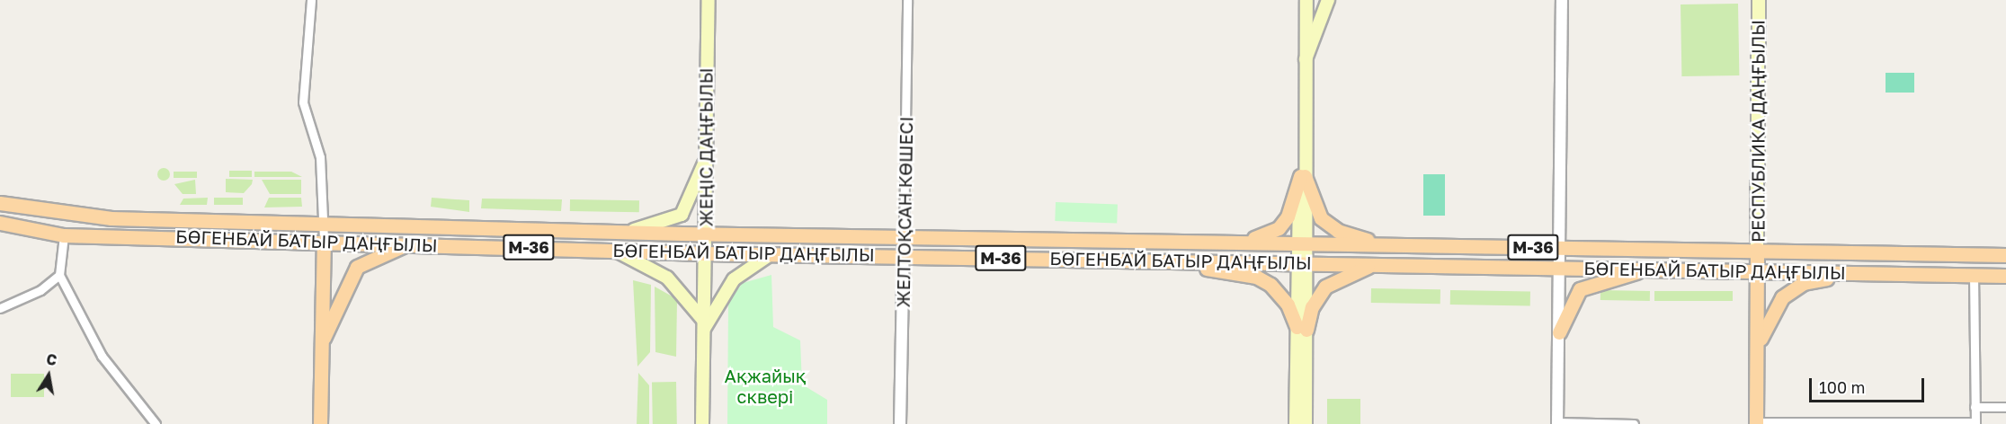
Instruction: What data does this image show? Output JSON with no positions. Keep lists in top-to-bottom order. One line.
{"streets":{"main road":["РЕСПУБЛИКА ДАҢҒЫЛЫ","ЖЕҢІС ДАҢҒЫЛЫ","БӨГЕНБАЙ БАТЫР ДАҢҒЫЛЫ","M-36"],"street":["ЖЕЛТОҚСАН КӨШЕСІ"]},"crossings":[["РЕСПУБЛИКА ДАҢҒЫЛЫ","БӨГЕНБАЙ БАТЫР ДАҢҒЫЛЫ"],["ЖЕҢІС ДАҢҒЫЛЫ","БӨГЕНБАЙ БАТЫР ДАҢҒЫЛЫ"],["ЖЕЛТОҚСАН КӨШЕСІ","БӨГЕНБАЙ БАТЫР ДАҢҒЫЛЫ"]],"parks":["Ақжайық сквері"],"scale_bar":"100 m","north":"top"}
